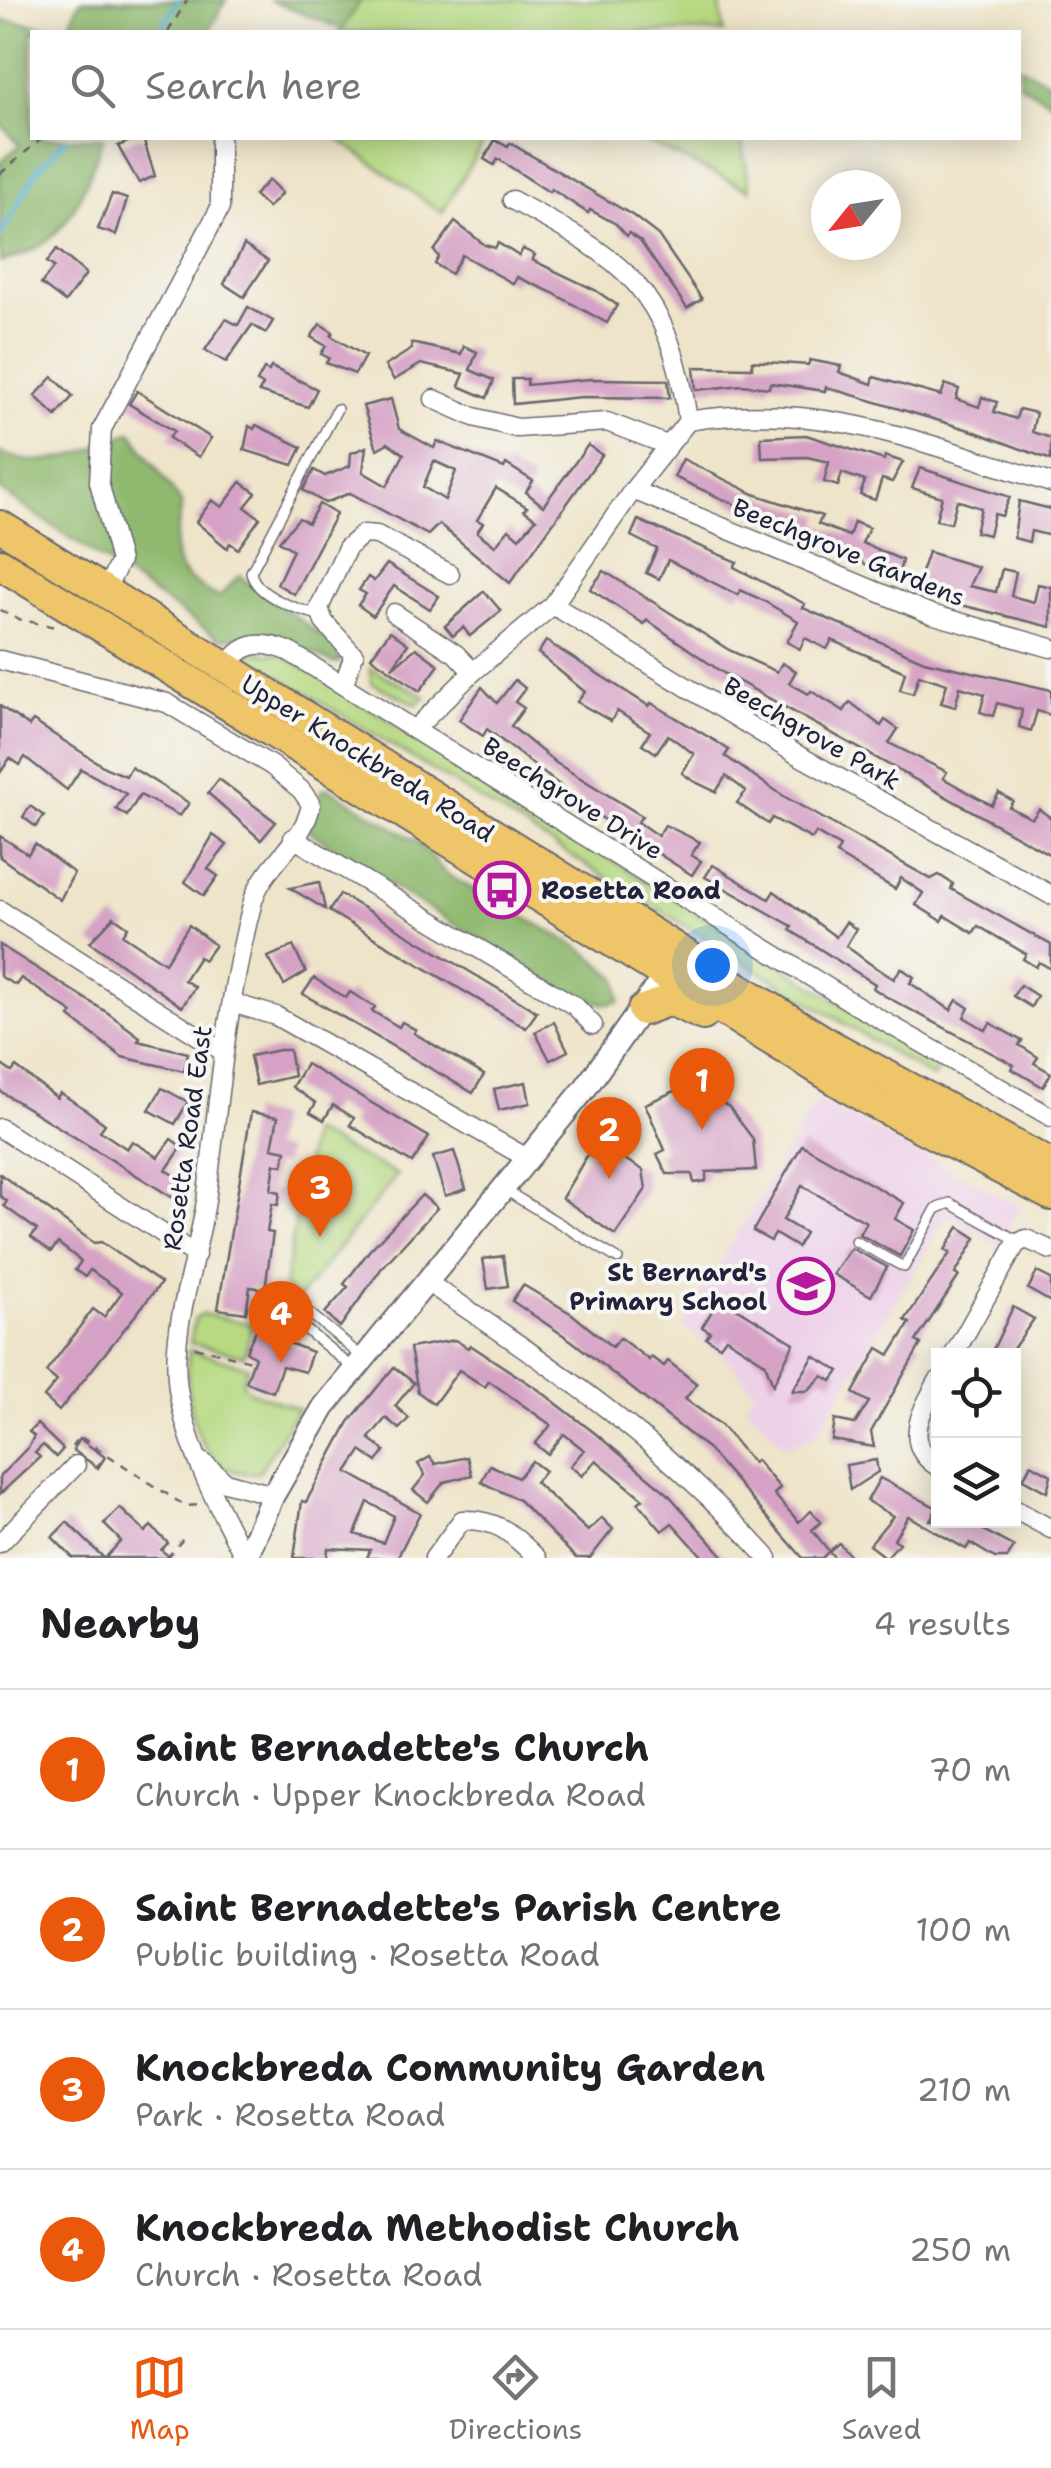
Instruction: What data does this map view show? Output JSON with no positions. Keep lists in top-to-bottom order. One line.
{"streets":{"highway":["Upper Knockbreda Road"],"street":["Beechgrove Gardens","Beechgrove Park","Beechgrove Drive","Rosetta Road East"]},"crossings":[["Upper Knockbreda Road","Beechgrove Drive"]],"places":{"bus stop":["Rosetta Road"],"school or university":["St Bernard's Primary School"]},"north":"bottom left","page":{"search":"Search here","pins":["1","2","3","4"],"heading":["Nearby","4 results"],"list":[{"mark":"1","name":"Saint Bernadette's Church","note":"Church · Upper Knockbreda Road","value":"70 m"},{"mark":"2","name":"Saint Bernadette's Parish Centre","note":"Public building · Rosetta Road","value":"100 m"},{"mark":"3","name":"Knockbreda Community Garden","note":"Park · Rosetta Road","value":"210 m"},{"mark":"4","name":"Knockbreda Methodist Church","note":"Church · Rosetta Road","value":"250 m"}],"nav":["Map","Directions","Saved"]}}
